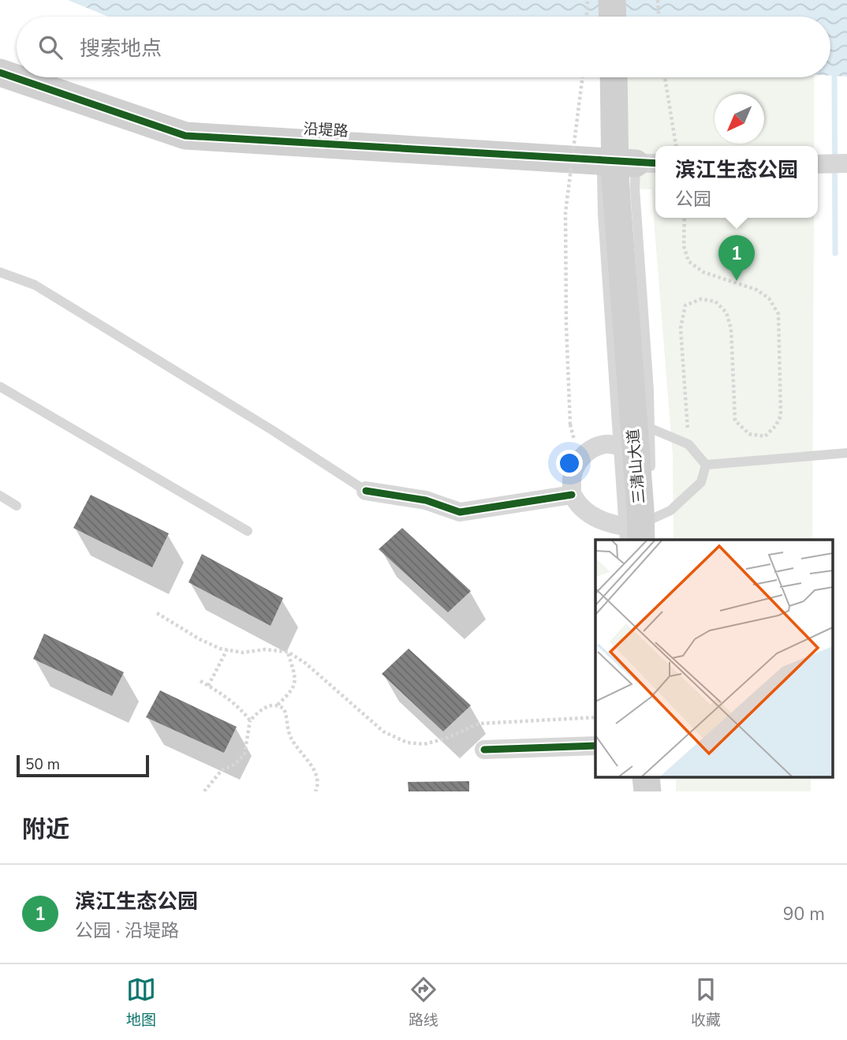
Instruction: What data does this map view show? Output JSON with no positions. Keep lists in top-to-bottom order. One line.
{"streets":{"street":["沿堤路","三清山大道"]},"crossings":[["沿堤路","三清山大道"]],"scale_bar":"50 m","north":"bottom left","page":{"search":"搜索地点","popup":["滨江生态公园","公园"],"pins":"1","scale":"50 m","heading":"附近","list":[{"mark":"1","name":"滨江生态公园","note":"公园 · 沿堤路","value":"90 m"}],"nav":["地图","路线","收藏"]}}
